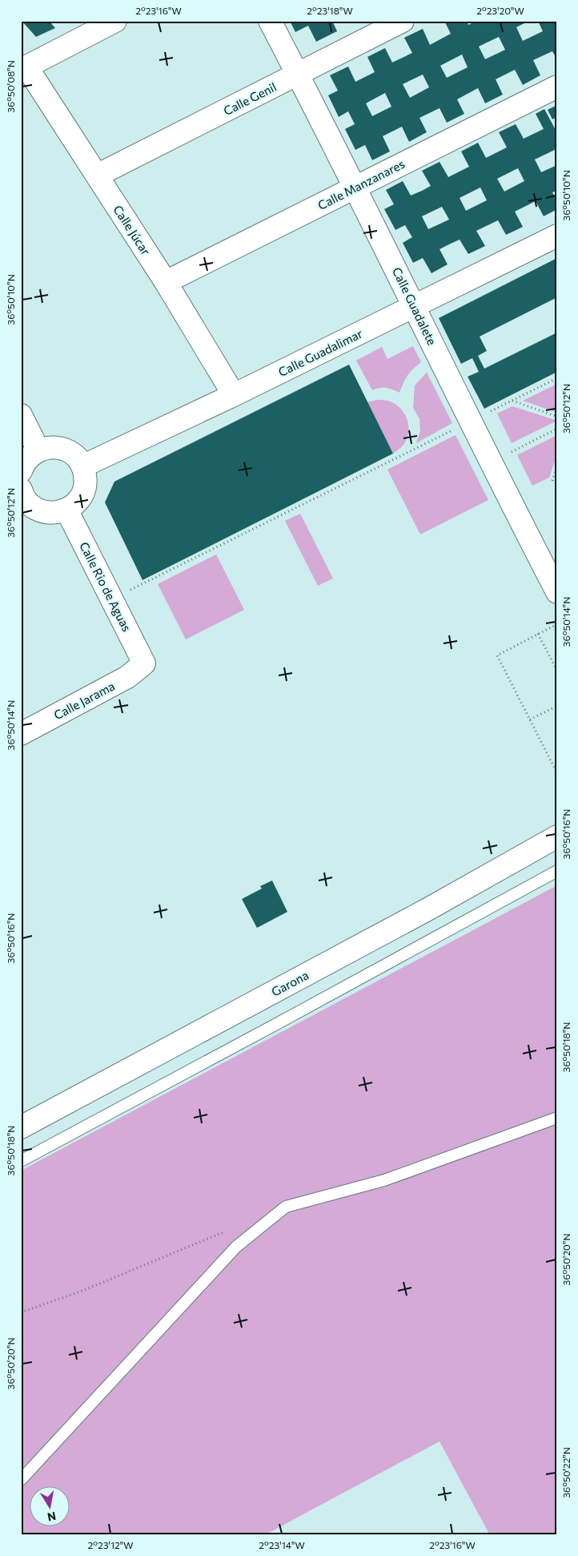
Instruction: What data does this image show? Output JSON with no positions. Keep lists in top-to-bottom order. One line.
{"streets":{"street":["Calle Genil","Calle Manzanares","Calle Júcar","Calle Guadalete","Calle Guadalimar","Calle Rio de Aguas","Calle Jarama","Garona"]},"crossings":[["Calle Genil","Calle Júcar"],["Calle Genil","Calle Guadalete"],["Calle Manzanares","Calle Júcar"],["Calle Manzanares","Calle Guadalete"],["Calle Júcar","Calle Guadalimar"],["Calle Guadalete","Calle Guadalimar"],["Calle Rio de Aguas","Calle Jarama"]],"north":"bottom","coordinates":["2°23'16\"W","2°23'18\"W","2°23'20\"W","36°50'08\"N","36°50'10\"N","36°50'12\"N","36°50'14\"N","36°50'16\"N","36°50'18\"N","36°50'20\"N","36°50'22\"N","2°23'12\"W","2°23'14\"W"]}
